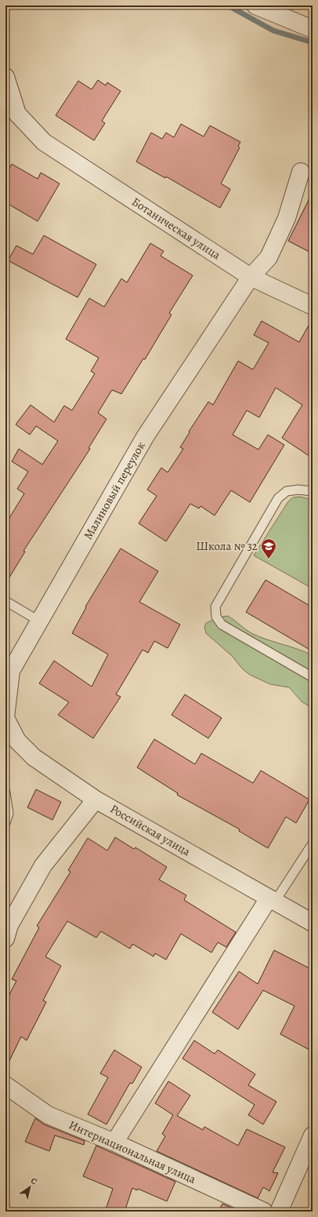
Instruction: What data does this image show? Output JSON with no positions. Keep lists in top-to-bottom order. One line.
{"streets":{"street":["Ботаническая улица","Малиновый переулок","Российская улица","Интернациональная улица"]},"crossings":[["Ботаническая улица","Малиновый переулок"],["Малиновый переулок","Российская улица"]],"places":{"school or university":["Школа № 32"]},"north":"top right"}
